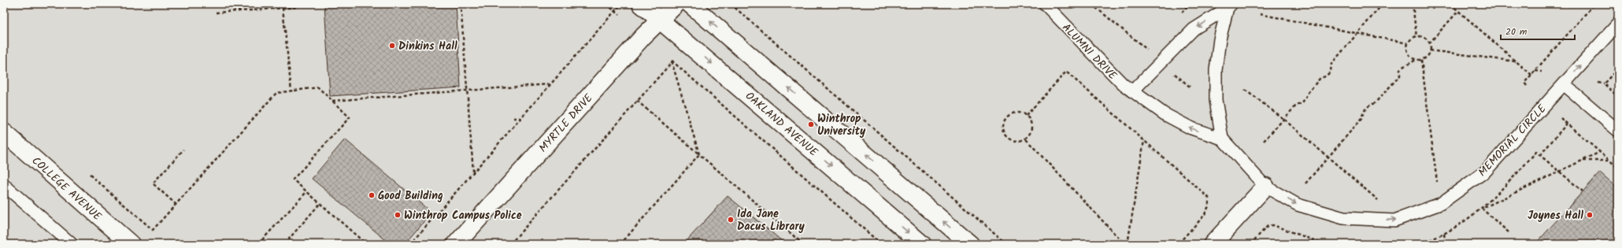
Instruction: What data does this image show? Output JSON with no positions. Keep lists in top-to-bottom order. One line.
{"streets":{"main road":["MYRTLE DRIVE","OAKLAND AVENUE","COLLEGE AVENUE"],"lane":["ALUMNI DRIVE","MEMORIAL CIRCLE"]},"crossings":[["ALUMNI DRIVE","MEMORIAL CIRCLE"],["MYRTLE DRIVE","OAKLAND AVENUE"]],"places":["Dinkins Hall","Winthrop University","Good Building","Winthrop Campus Police","Joynes Hall","Ida Jane Dacus Library"],"scale_bar":"20 m"}
